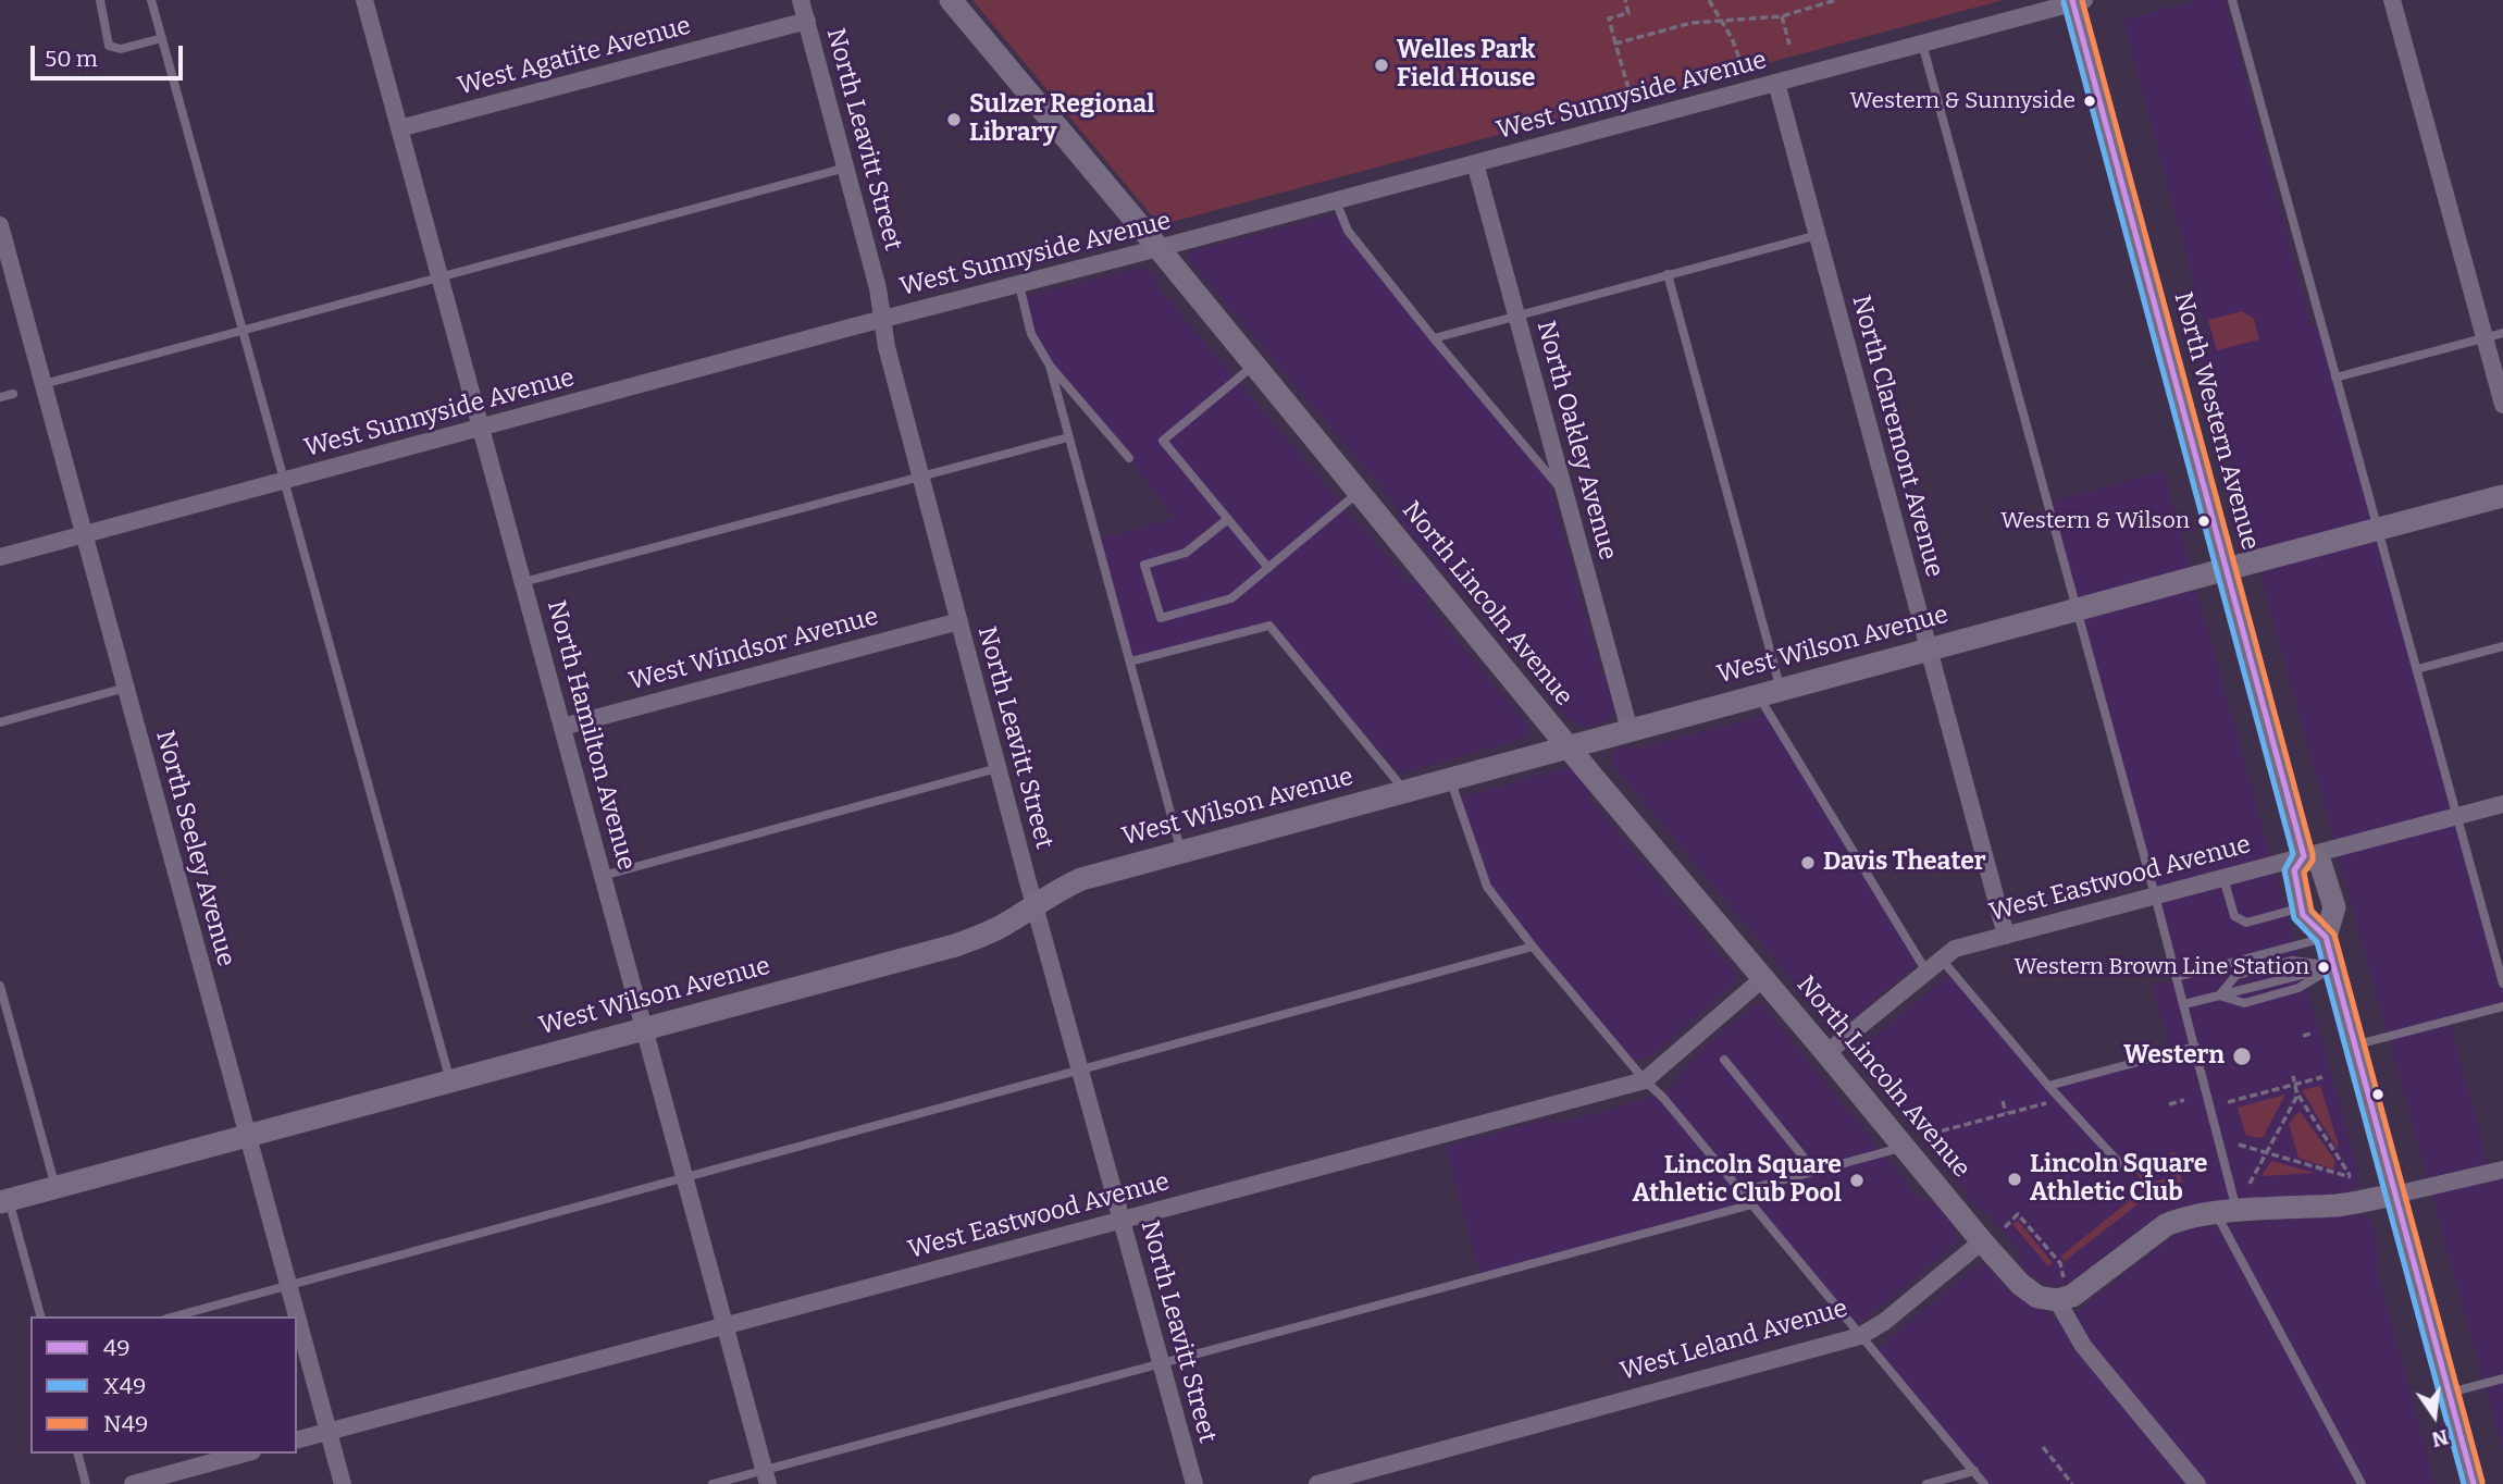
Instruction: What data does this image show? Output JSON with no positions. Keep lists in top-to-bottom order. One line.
{"streets":{"main road":["North Western Avenue","North Lincoln Avenue","West Wilson Avenue"],"street":["West Agatite Avenue","West Sunnyside Avenue","North Leavitt Street","North Claremont Avenue","North Oakley Avenue","West Windsor Avenue","North Hamilton Avenue","North Seeley Avenue","West Eastwood Avenue","West Leland Avenue"]},"crossings":[["West Agatite Avenue","North Leavitt Street"],["West Agatite Avenue","North Hamilton Avenue"],["West Sunnyside Avenue","North Leavitt Street"],["West Sunnyside Avenue","North Western Avenue"],["West Sunnyside Avenue","North Claremont Avenue"],["West Sunnyside Avenue","North Oakley Avenue"],["West Sunnyside Avenue","North Lincoln Avenue"],["West Sunnyside Avenue","North Hamilton Avenue"],["West Sunnyside Avenue","North Seeley Avenue"],["North Leavitt Street","West Wilson Avenue"],["North Leavitt Street","West Windsor Avenue"],["North Leavitt Street","West Eastwood Avenue"],["North Western Avenue","West Wilson Avenue"],["North Western Avenue","West Eastwood Avenue"],["North Claremont Avenue","West Wilson Avenue"],["North Claremont Avenue","West Eastwood Avenue"],["North Oakley Avenue","West Wilson Avenue"],["North Lincoln Avenue","West Wilson Avenue"],["North Lincoln Avenue","West Eastwood Avenue"],["North Lincoln Avenue","West Leland Avenue"],["West Wilson Avenue","North Hamilton Avenue"],["West Wilson Avenue","North Seeley Avenue"],["West Windsor Avenue","North Hamilton Avenue"],["North Hamilton Avenue","West Eastwood Avenue"],["North Seeley Avenue","West Eastwood Avenue"]],"places":["Welles Park Field House","Western & Sunnyside","Sulzer Regional Library","Western & Wilson","Davis Theater","Western Brown Line Station","Western","Lincoln Square Athletic Club","Lincoln Square Athletic Club Pool"],"lines":["transit line 49","transit line N49","transit line X49"],"legend":["49","X49","N49"],"scale_bar":"50 m","north":"bottom"}
